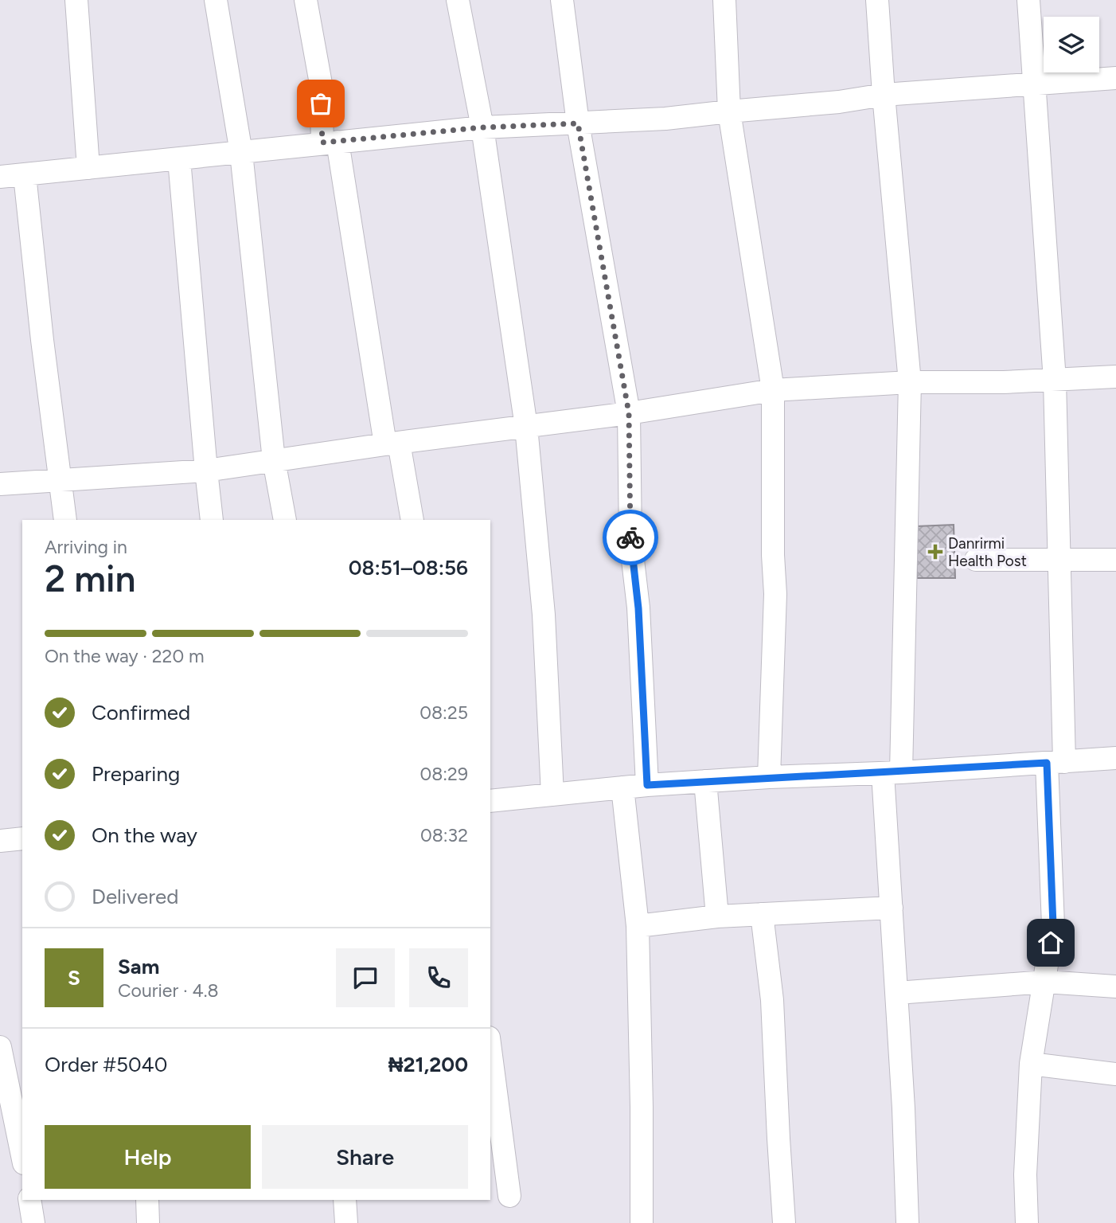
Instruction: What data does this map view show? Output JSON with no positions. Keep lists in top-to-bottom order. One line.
{"places":{"health":["Danrirmi Health Post"]},"page":{"heading":["2 min","Arriving in","08:51–08:56"],"panel":["Sam","Courier · 4.8","Order #5040","₦21,200"],"bar":"On the way · 220 m","list":[["Confirmed","08:25"],["Preparing","08:29"],["On the way","08:32"],"Delivered"],"round":"S","buttons":["Help","Share"]}}
